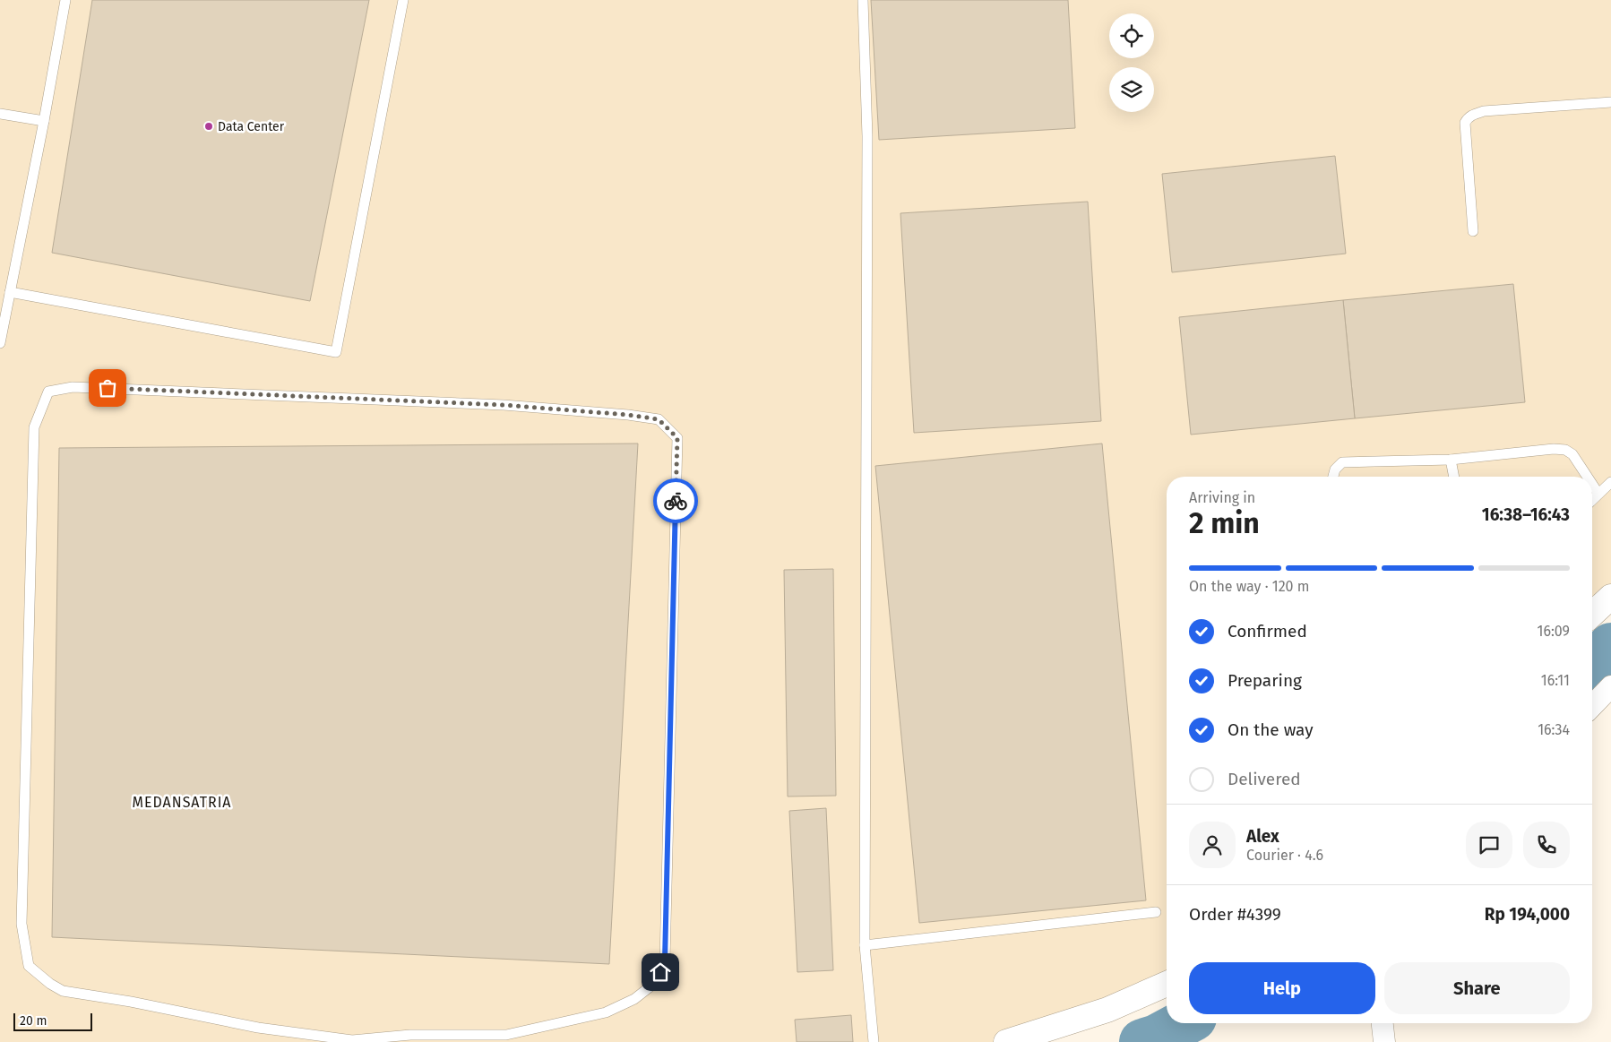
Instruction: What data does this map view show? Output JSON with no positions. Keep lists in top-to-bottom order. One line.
{"districts":["MEDANSATRIA"],"places":["Data Center"],"scale_bar":"20 m","page":{"heading":["2 min","Arriving in","16:38–16:43"],"panel":["Alex","Courier · 4.6","Order #4399","Rp 194,000"],"bar":"On the way · 120 m","list":[["Confirmed","16:09"],["Preparing","16:11"],["On the way","16:34"],"Delivered"],"buttons":["Help","Share"],"scale":"20 m"}}
